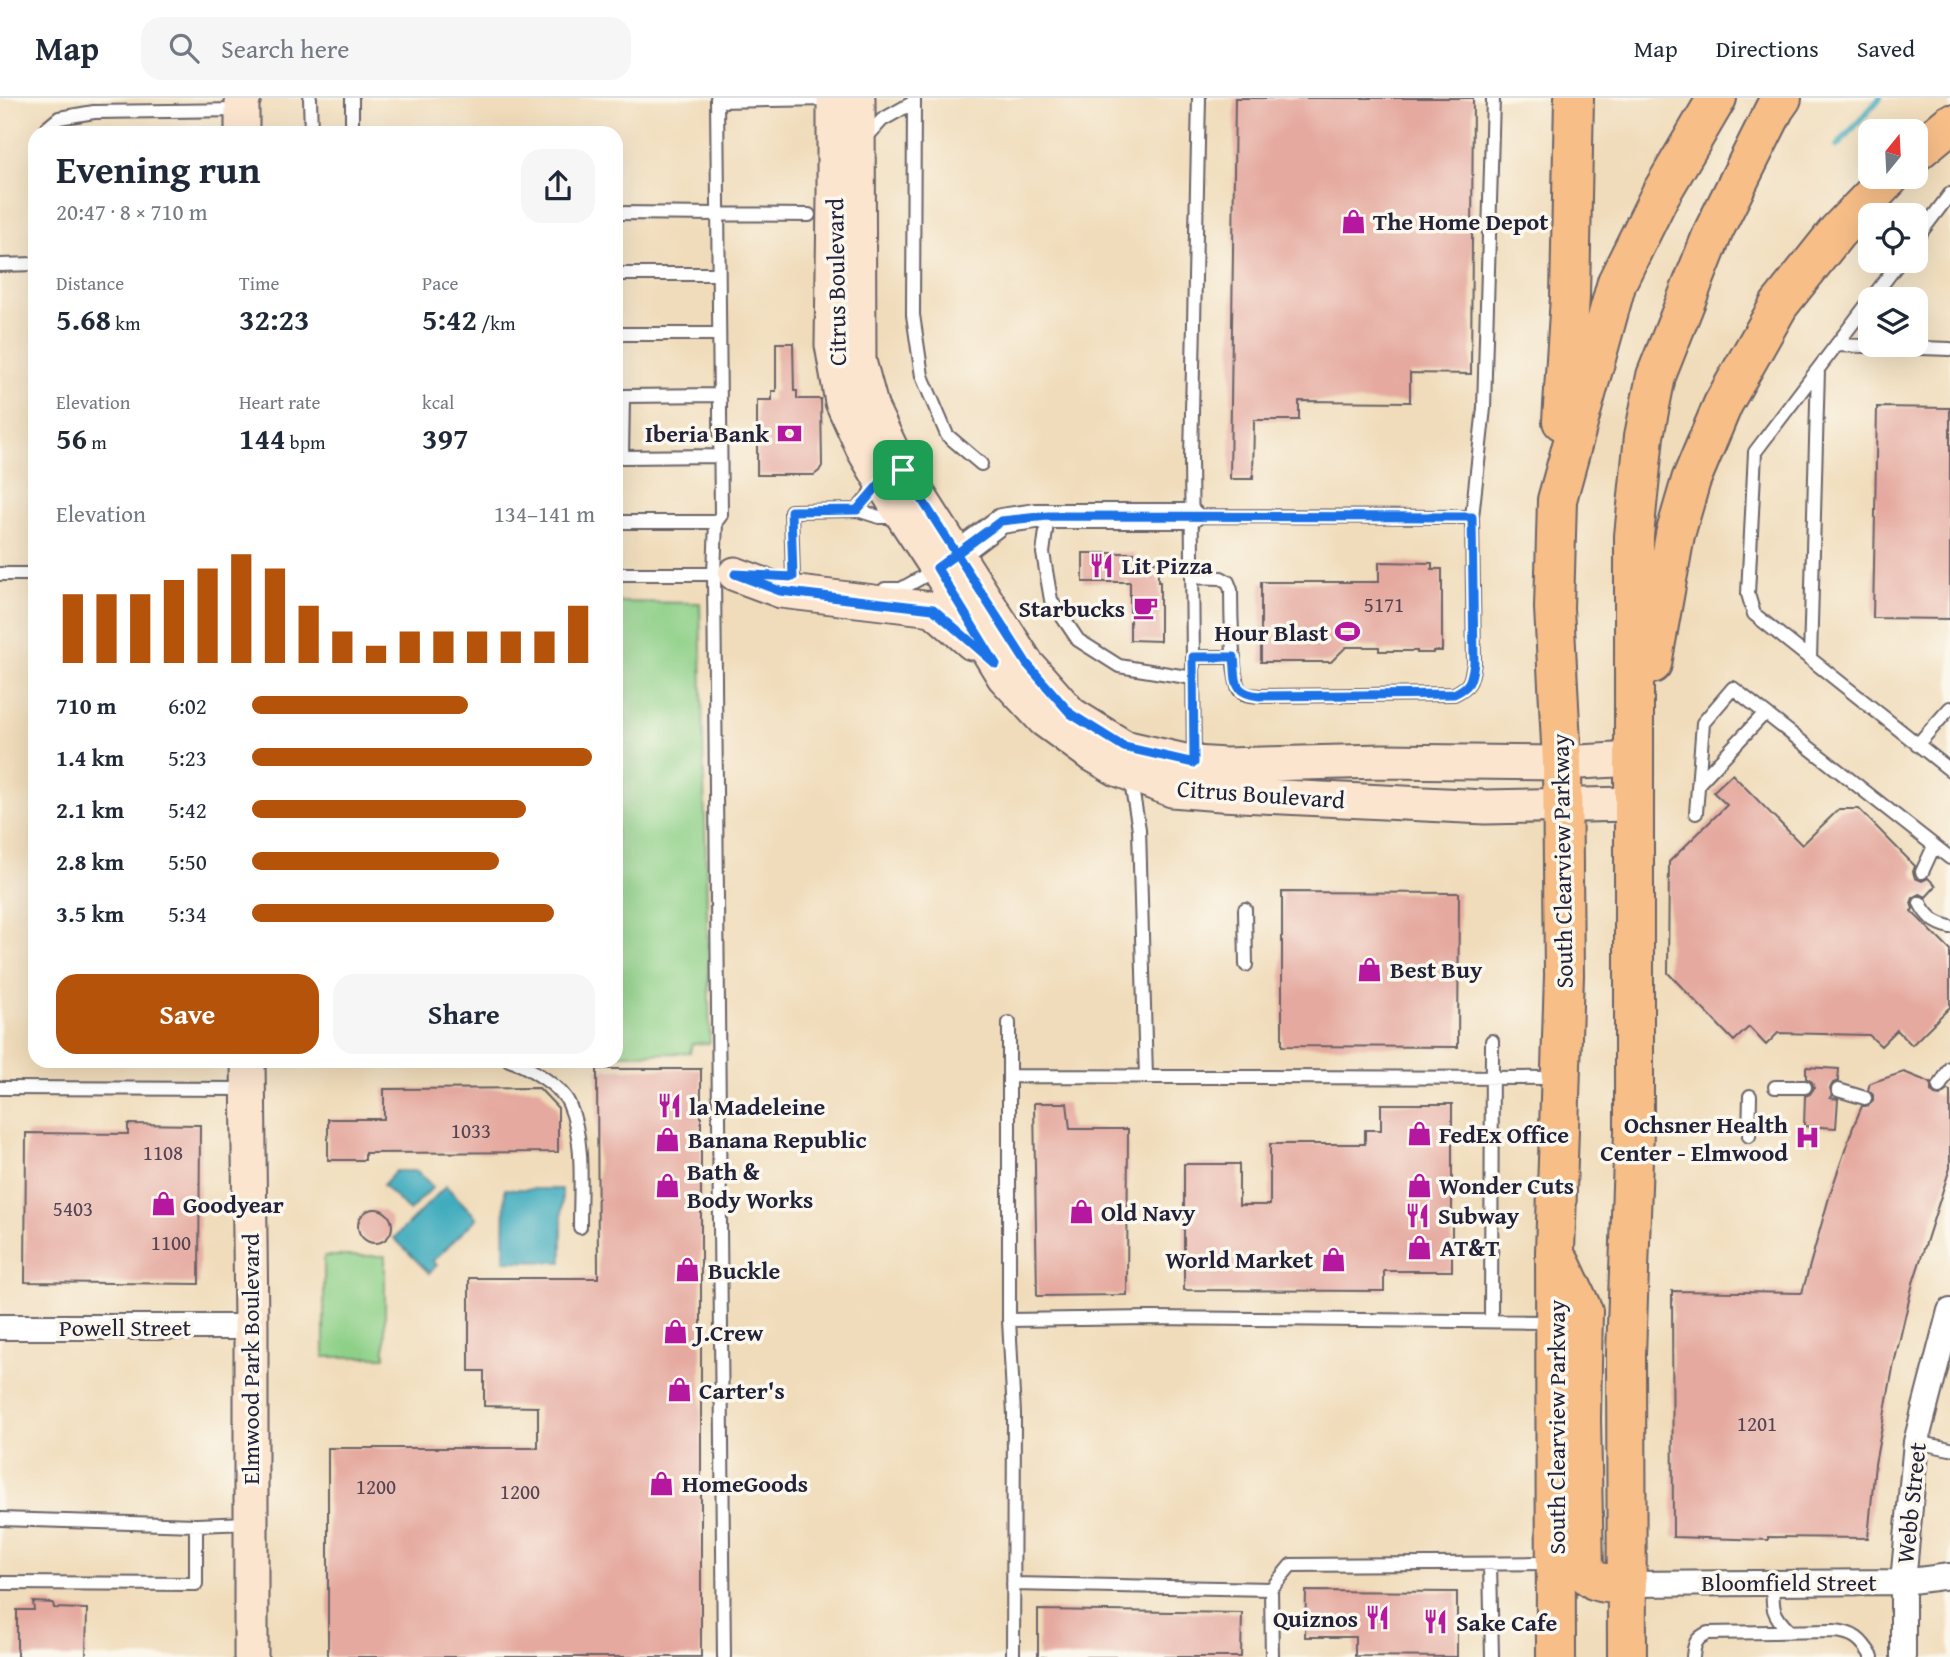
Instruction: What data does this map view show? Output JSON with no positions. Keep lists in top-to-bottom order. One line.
{"streets":{"highway":["South Clearview Parkway"],"street":["Citrus Boulevard","Powell Street","Elmwood Park Boulevard","Webb Street","Bloomfield Street"]},"crossings":[["Citrus Boulevard","South Clearview Parkway"],["Powell Street","Elmwood Park Boulevard"],["Webb Street","Bloomfield Street"]],"places":{"shop":["The Home Depot","Best Buy","FedEx Office","Banana Republic","Bath & Body Works","Wonder Cuts","Goodyear","Old Navy","AT&T","World Market","Buckle","J.Crew","Carter's","HomeGoods"],"bank":["Iberia Bank"],"restaurant":["Lit Pizza","la Madeleine","Subway","Quiznos","Sake Cafe"],"cafe":["Starbucks"],"sports":["Hour Blast"],"hospital":["Ochsner Health Center - Elmwood"]},"house_numbers":["5171","1033","1108","5403","1100","1201","1200","1200"],"north":"top","page":{"header":"Map","search":"Search here","nav":["Map","Directions","Saved"],"heading":["Evening run","20:47 · 8 × 710 m"],"stats":[["Distance","5.68 km"],["Time","32:23"],["Pace","5:42 /km"],["Elevation","56 m"],["Heart rate","144 bpm"],["kcal","397"]],"chart":["Elevation","134–141 m"],"list":[{"name":"710 m","note":"6:02"},{"name":"1.4 km","note":"5:23"},{"name":"2.1 km","note":"5:42"},{"name":"2.8 km","note":"5:50"},{"name":"3.5 km","note":"5:34"}],"buttons":["Save","Share"]}}
